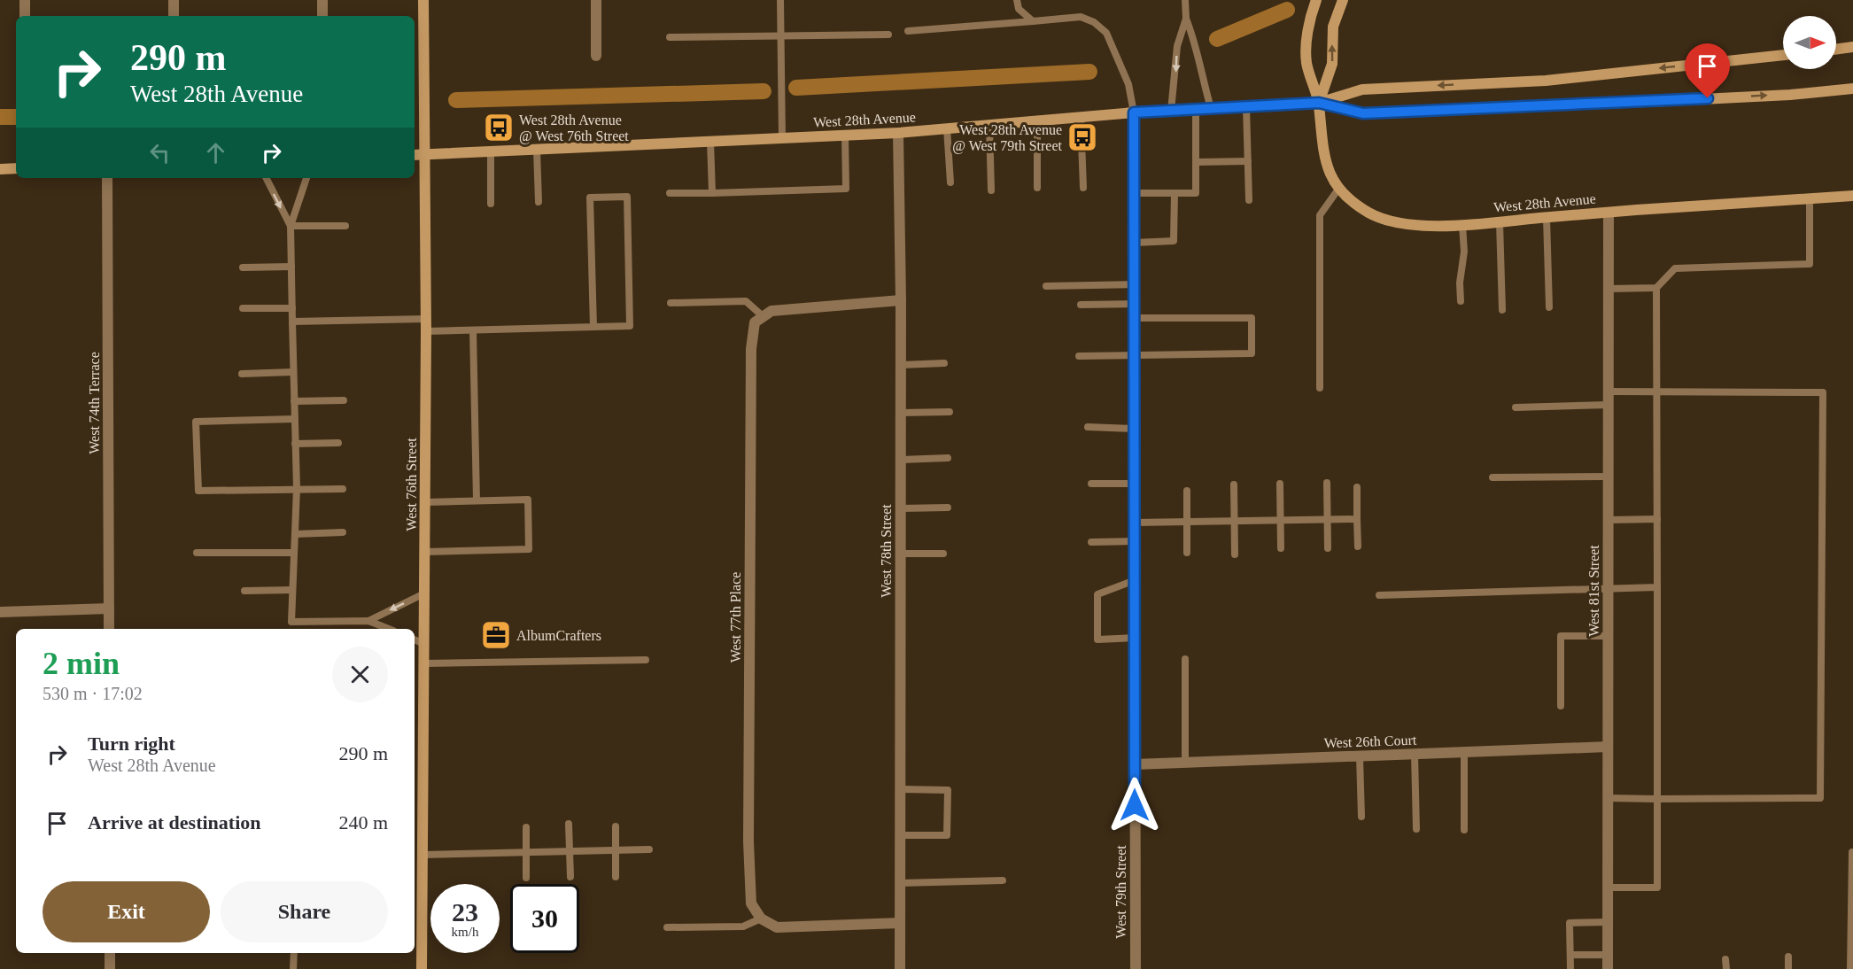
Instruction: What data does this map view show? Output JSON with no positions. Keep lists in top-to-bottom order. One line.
{"streets":{"main road":["West 28th Avenue","West 76th Street"],"street":["West 74th Terrace","West 78th Street","West 81st Street","West 77th Place","West 26th Court","West 79th Street"]},"crossings":[["West 28th Avenue","West 76th Street"],["West 28th Avenue","West 78th Street"],["West 28th Avenue","West 81st Street"],["West 28th Avenue","West 79th Street"],["West 81st Street","West 26th Court"],["West 26th Court","West 79th Street"]],"places":{"bus stop":["West 28th Avenue @ West 76th Street","West 28th Avenue @ West 79th Street"],"office":["AlbumCrafters"]},"north":"right","page":{"turn":["290 m","West 28th Avenue"],"heading":["2 min","530 m · 17:02"],"list":[{"name":"Turn right","note":"West 28th Avenue","value":"290 m"},{"name":"Arrive at destination","value":"240 m"}],"buttons":["Exit","Share"],"speed":"23 km/h","limit":"30"}}
